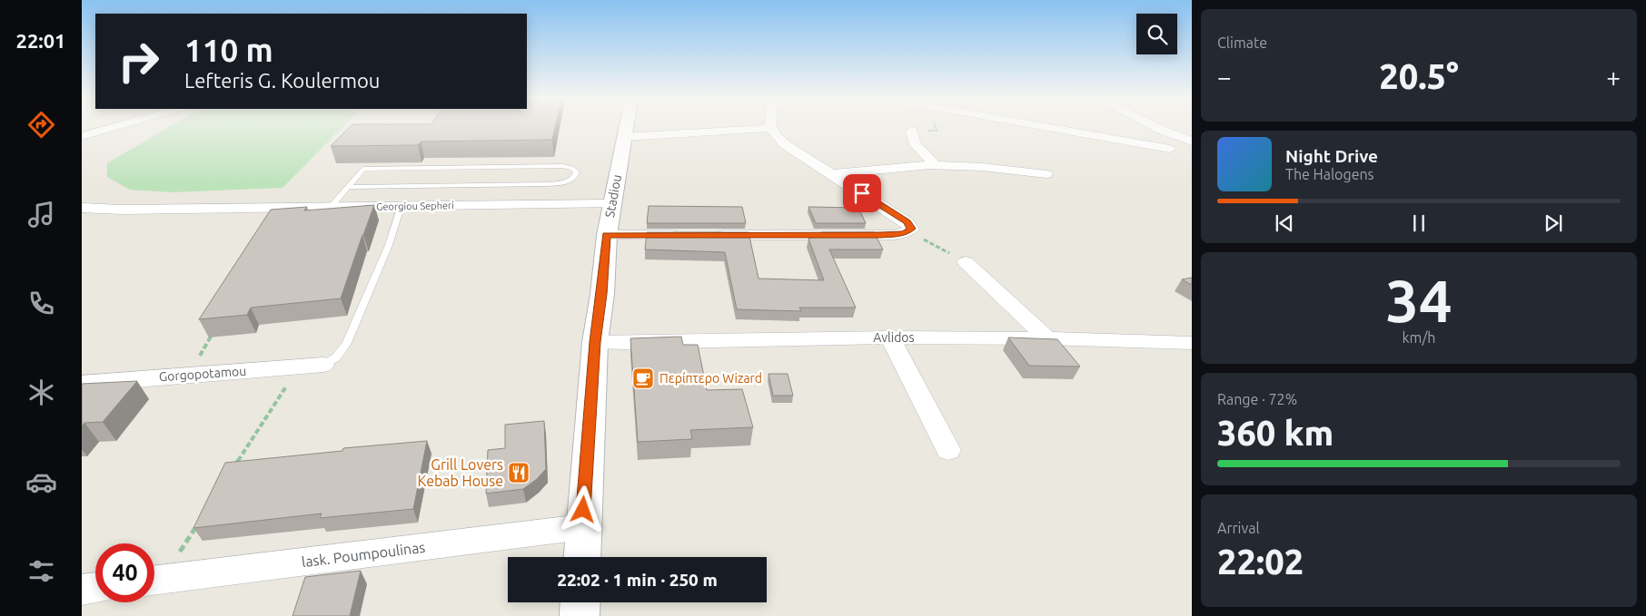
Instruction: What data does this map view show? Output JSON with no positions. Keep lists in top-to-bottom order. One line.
{"streets":{"street":["Stadiou","Georgiou Sepheri","Avlidos","Gorgopotamou","lask. Poumpoulinas"]},"crossings":[["Stadiou","Georgiou Sepheri"],["Stadiou","Avlidos"],["Stadiou","lask. Poumpoulinas"]],"places":{"cafe":["Περίπτερο Wizard"],"restaurant":["Grill Lovers Kebab House"]},"page":{"tabs":"22:01","tile":["Climate",["34","km/h"],["Range · 72%","360 km"],["Arrival","22:02"]],"turn":["110 m","Lefteris G. Koulermou"],"heat":["−","20.5°","+"],"song":["Night Drive","The Halogens"],"limit":"40","trip":"22:02 · 1 min · 250 m"}}
